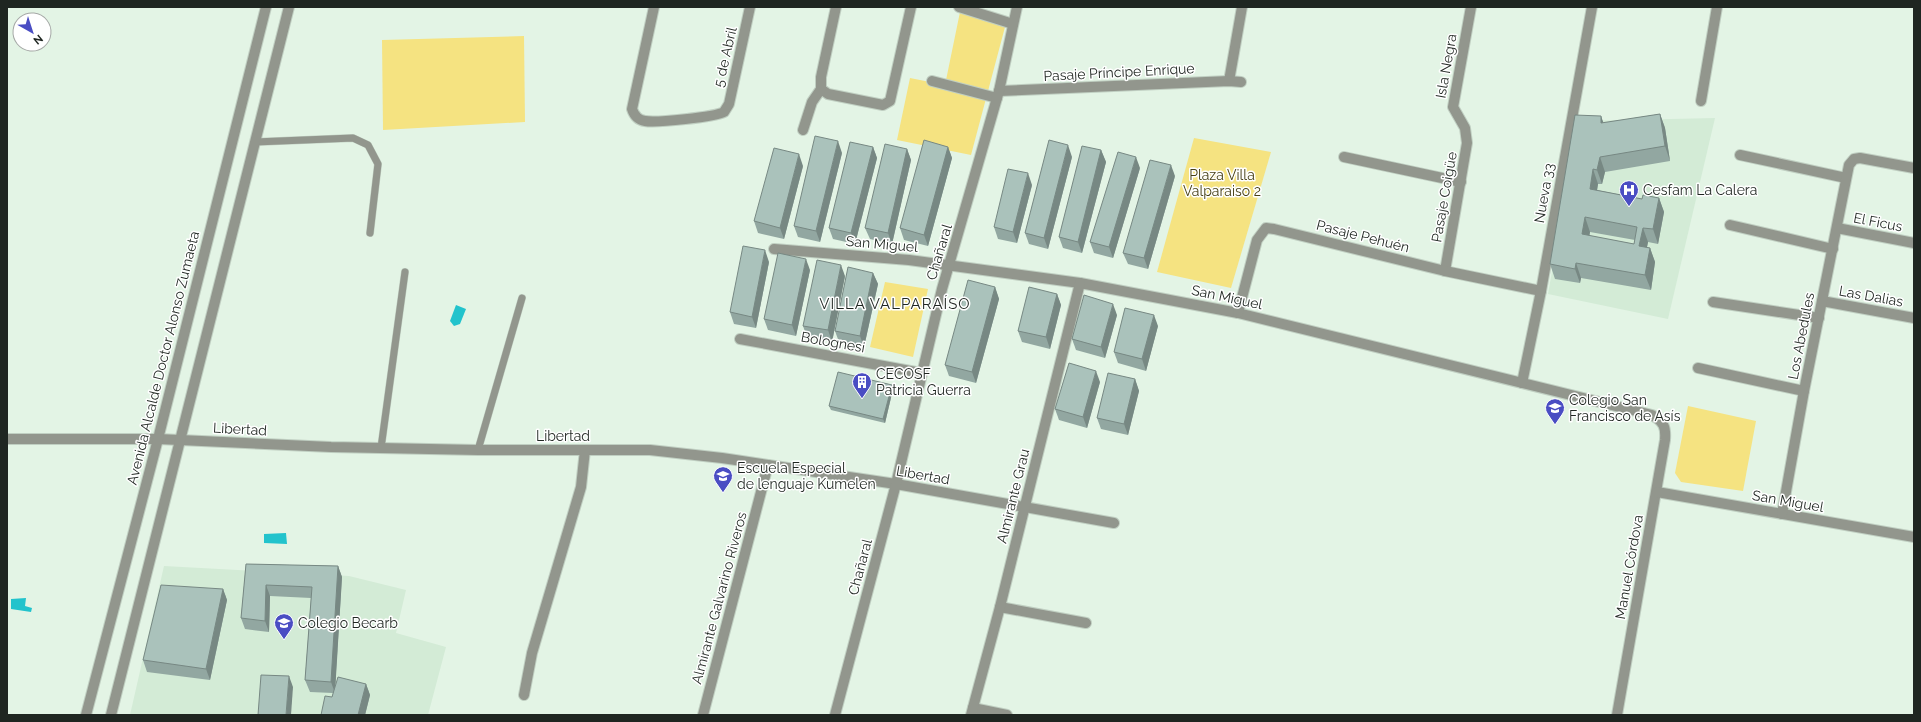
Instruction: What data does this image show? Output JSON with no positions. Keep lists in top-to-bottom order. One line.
{"streets":{"street":["5 de Abril","Isla Negra","Pasaje Príncipe Enrique","Nueva 33","Pasaje Coigüe","El Ficus","Pasaje Pehuén","San Miguel","Chañaral","Las Dalias","Los Abedules","Bolognesi","Avenida Alcalde Doctor Alonso Zumaeta","Libertad","Almirante Grau","Manuel Córdova","Almirante Galvarino Riveros"]},"crossings":[["Isla Negra","Pasaje Coigüe"],["Pasaje Príncipe Enrique","Chañaral"],["Nueva 33","Pasaje Pehuén"],["Nueva 33","San Miguel"],["Pasaje Coigüe","Pasaje Pehuén"],["El Ficus","Los Abedules"],["Pasaje Pehuén","San Miguel"],["San Miguel","Chañaral"],["San Miguel","Los Abedules"],["San Miguel","Almirante Grau"],["San Miguel","Manuel Córdova"],["Chañaral","Bolognesi"],["Chañaral","Libertad"],["Las Dalias","Los Abedules"],["Avenida Alcalde Doctor Alonso Zumaeta","Libertad"],["Libertad","Almirante Grau"],["Libertad","Almirante Galvarino Riveros"]],"districts":["VILLA VALPARAÍSO"],"parks":["Plaza Villa Valparaiso 2"],"places":{"hospital":["Cesfam La Calera"],"building":["CECOSF Patricia Guerra"],"school or university":["Colegio San Francisco de Asís","Escuela Especial de lenguaje Kumelen","Colegio Becarb"]},"north":"bottom right"}
